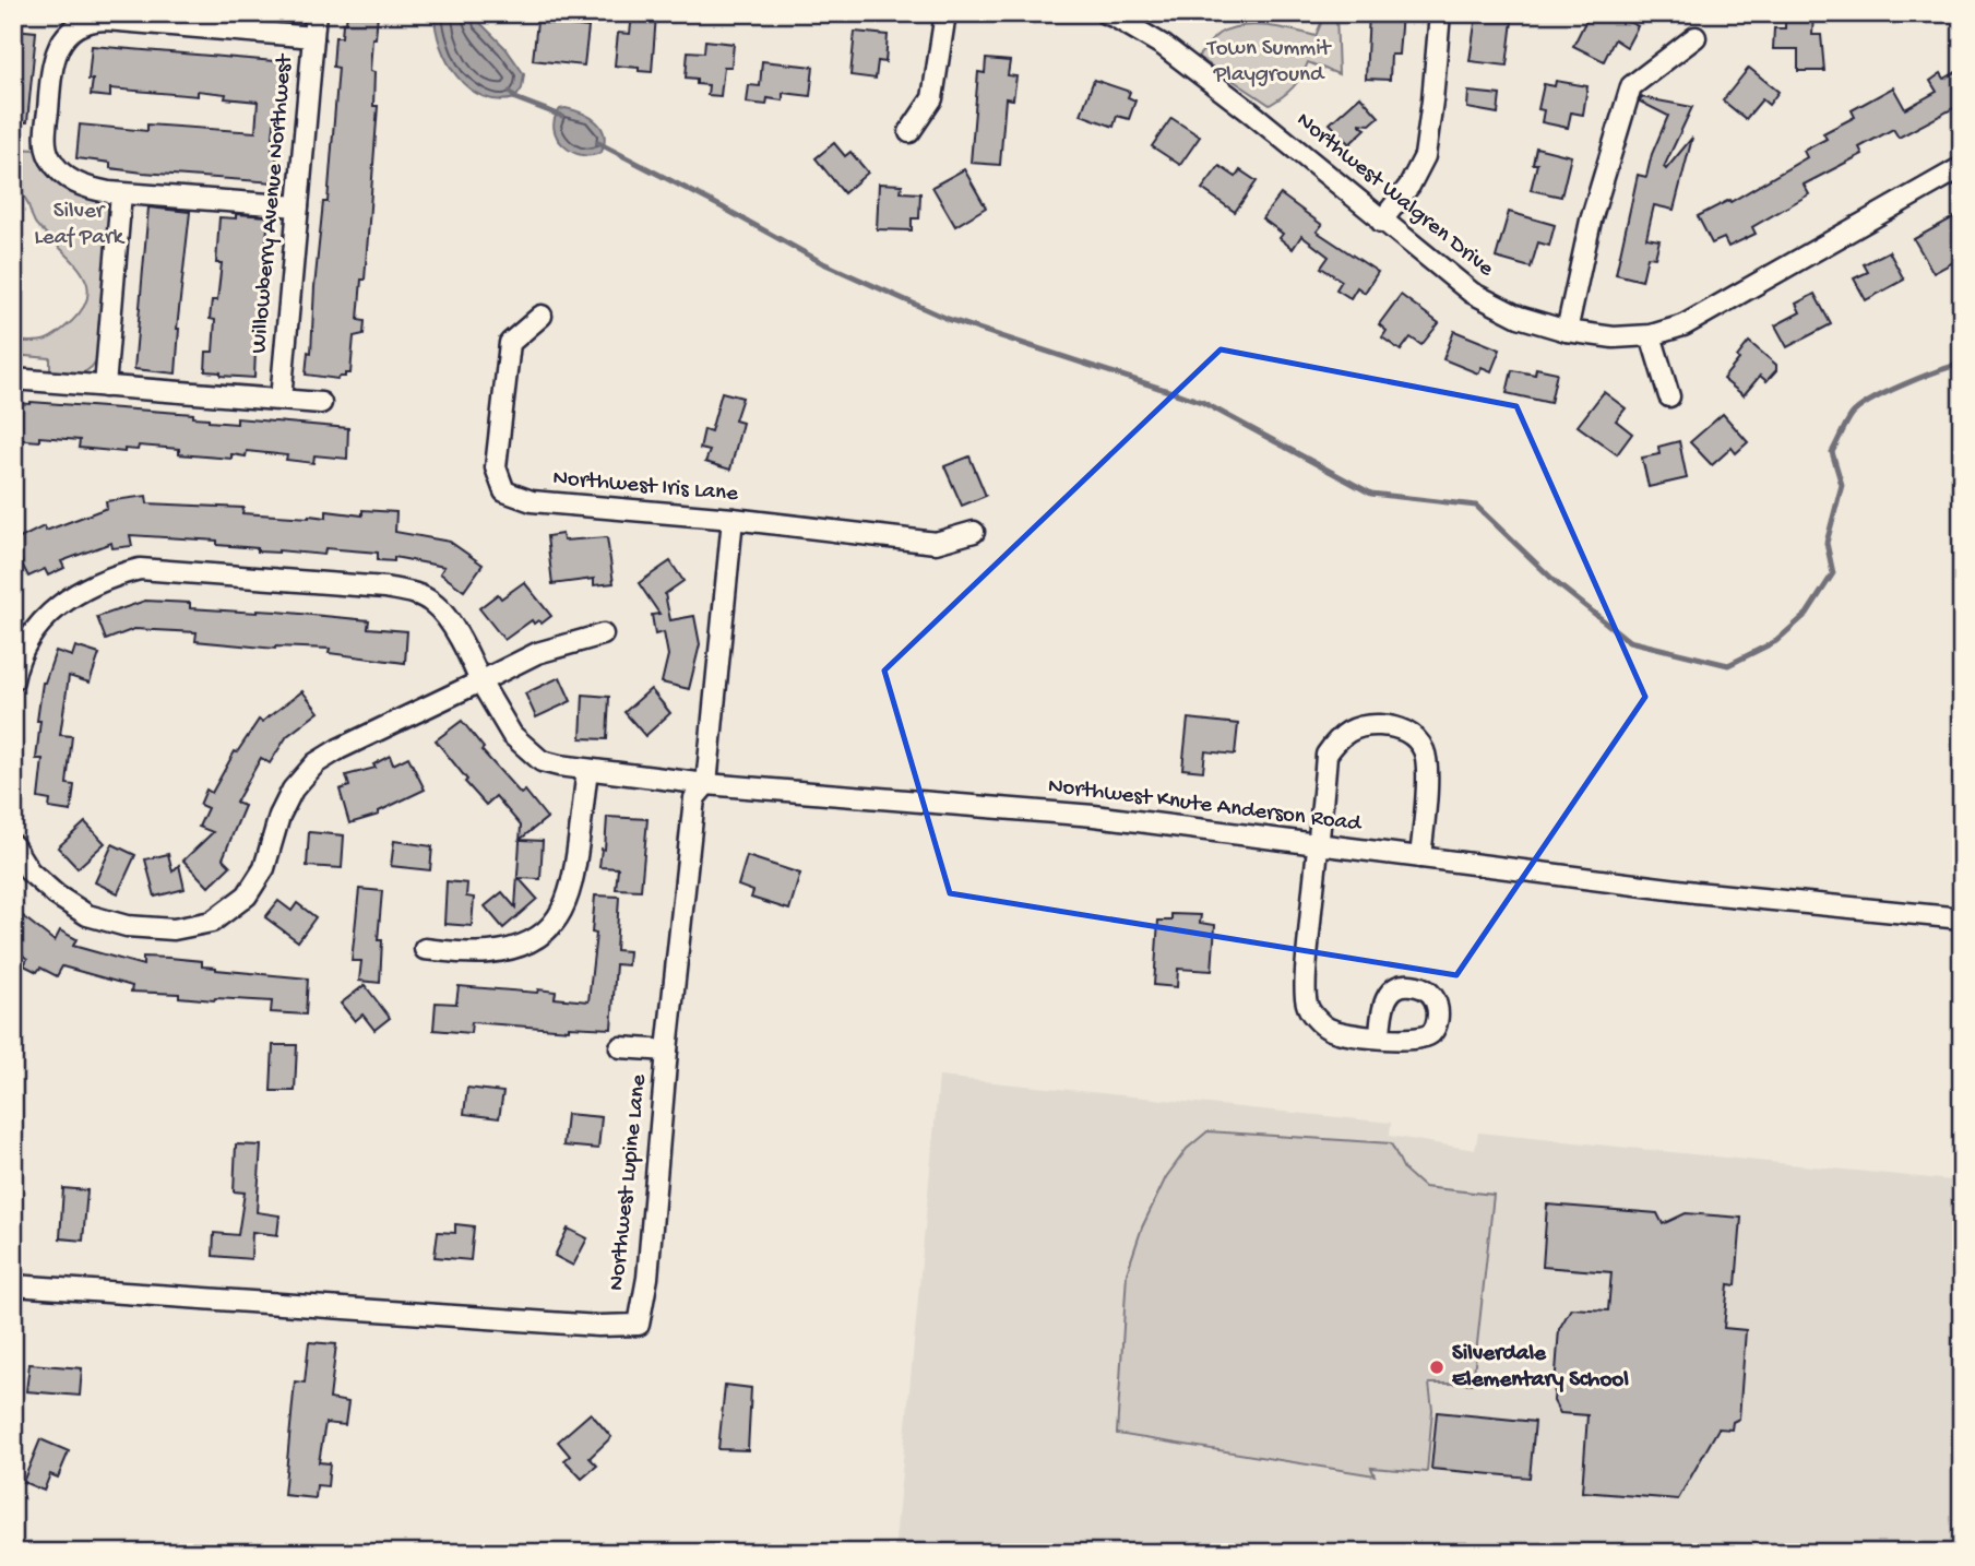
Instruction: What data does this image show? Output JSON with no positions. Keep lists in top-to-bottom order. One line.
{"streets":{"street":["Northwest Walgren Drive","Willowberry Avenue Northwest","Northwest Iris Lane","Northwest Knute Anderson Road","Northwest Lupine Lane"]},"crossings":[["Northwest Iris Lane","Northwest Lupine Lane"],["Northwest Knute Anderson Road","Northwest Lupine Lane"]],"parks":["Town Summit Playground","Silver Leaf Park"],"places":["Silverdale Elementary School"]}
